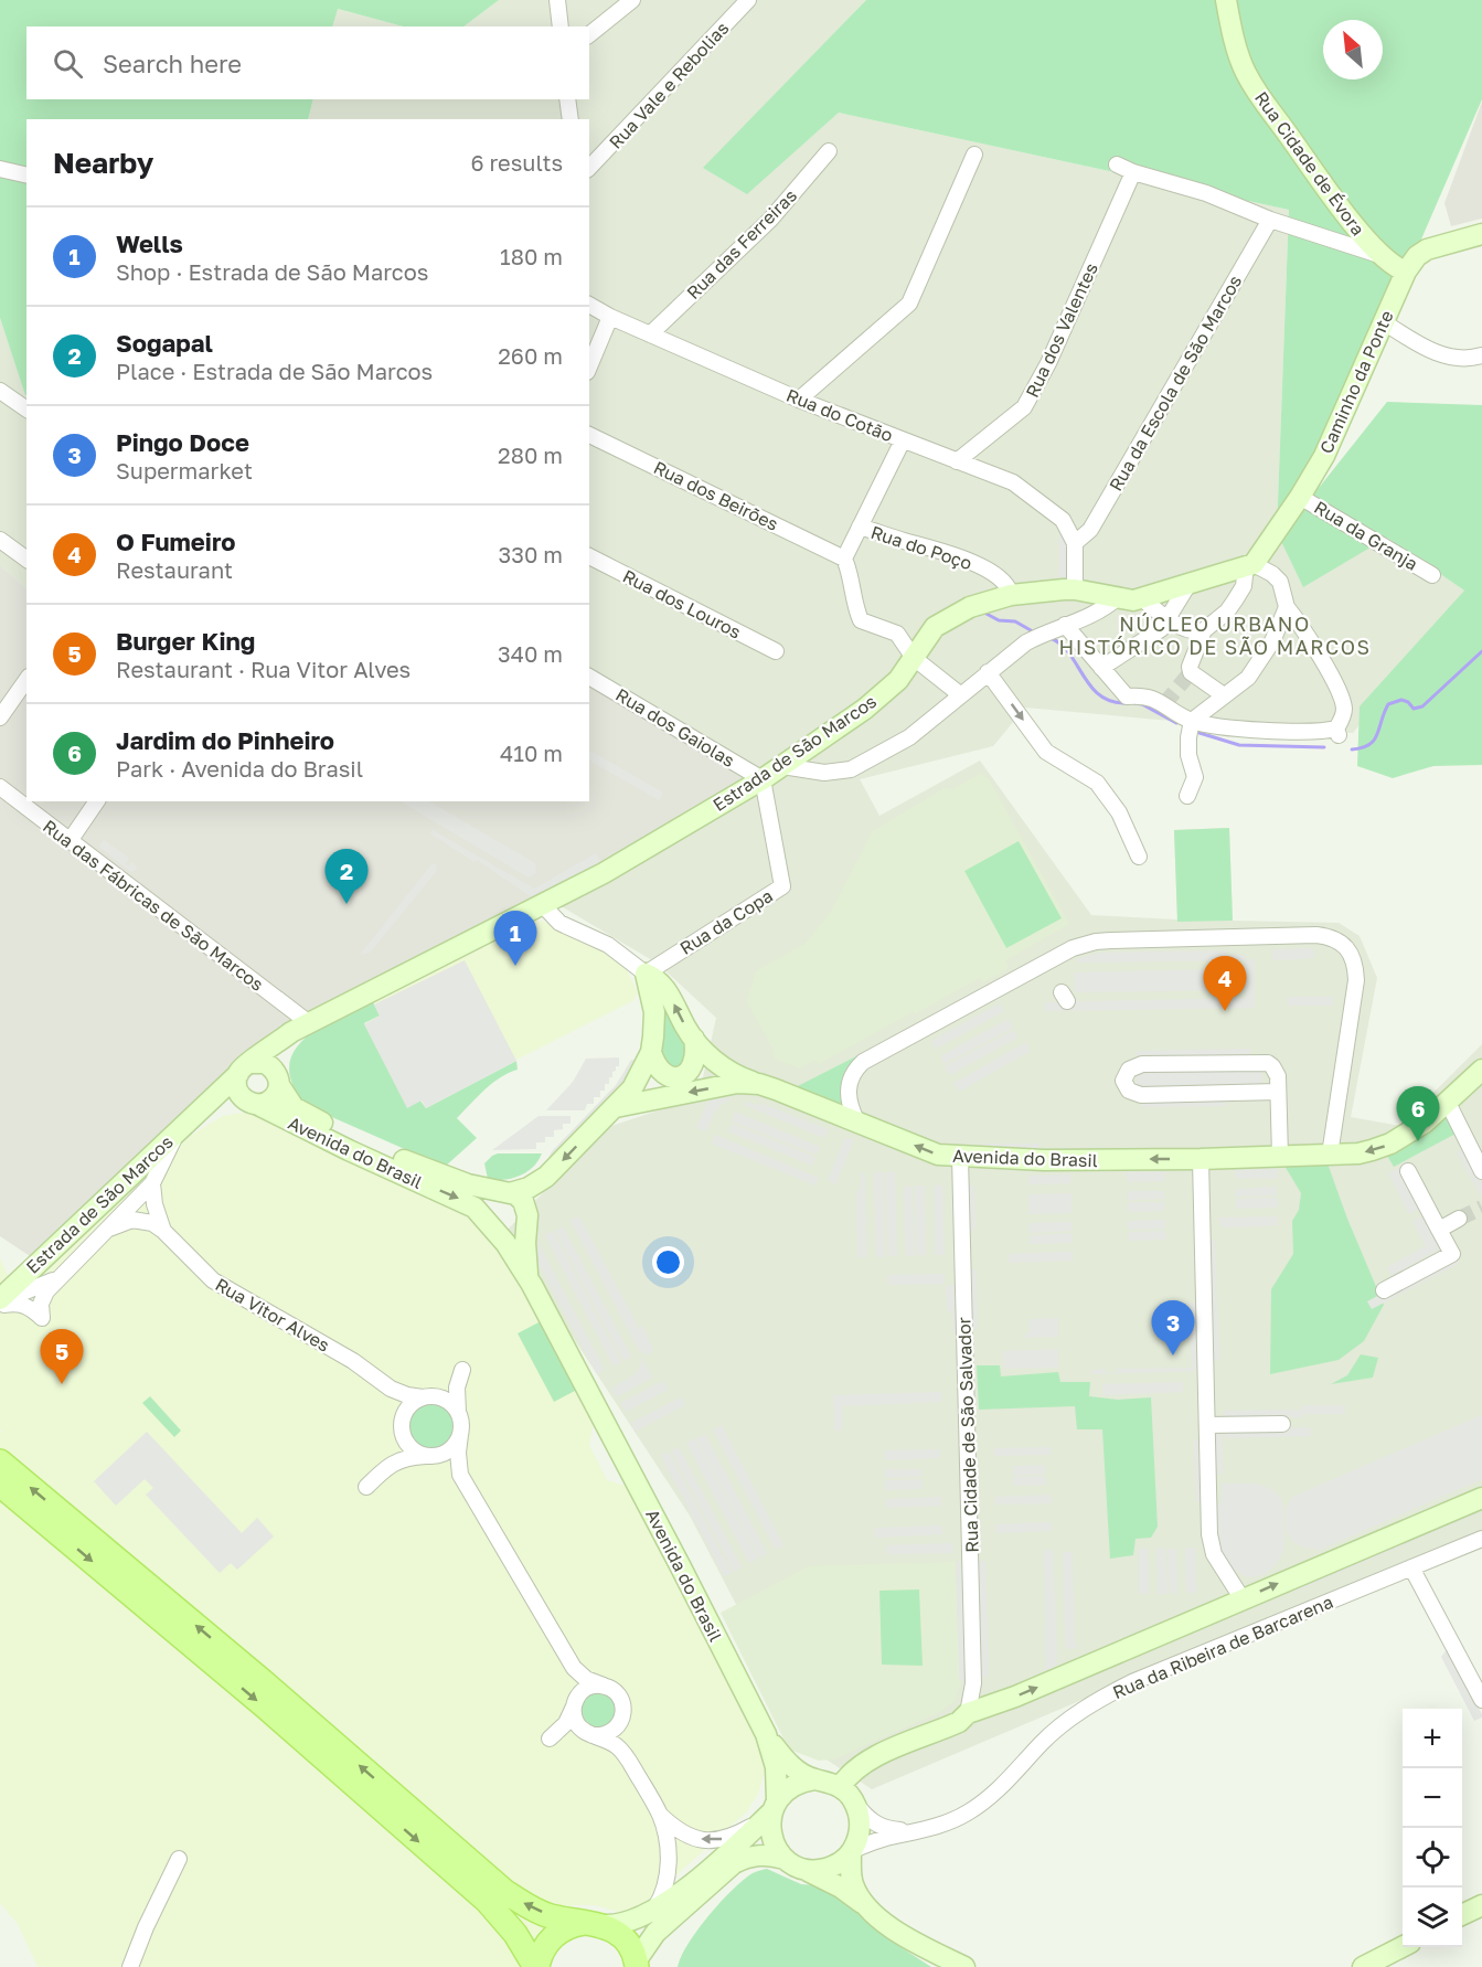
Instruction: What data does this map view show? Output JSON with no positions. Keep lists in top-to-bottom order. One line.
{"streets":{"street":["Rua Vale e Rebolias","Rua Cidade de Évora","Rua das Ferreiras","Rua dos Valentes","Caminho da Ponte","Rua da Escola de São Marcos","Rua do Cotão","Rua dos Beirões","Rua da Granja","Rua do Poço","Rua dos Louros","Rua dos Gaiolas","Estrada de São Marcos","Rua das Fábricas de São Marcos","Rua da Copa","Avenida do Brasil","Rua Vitor Alves","Rua Cidade de São Salvador","Rua da Ribeira de Barcarena"]},"crossings":[["Rua Cidade de Évora","Caminho da Ponte"],["Rua das Ferreiras","Rua do Cotão"],["Rua dos Valentes","Rua do Cotão"],["Caminho da Ponte","Rua da Granja"],["Caminho da Ponte","Estrada de São Marcos"],["Rua da Escola de São Marcos","Rua do Cotão"],["Rua do Poço","Estrada de São Marcos"],["Rua dos Gaiolas","Estrada de São Marcos"],["Rua dos Gaiolas","Rua da Copa"],["Estrada de São Marcos","Rua das Fábricas de São Marcos"],["Estrada de São Marcos","Rua da Copa"],["Estrada de São Marcos","Avenida do Brasil"],["Estrada de São Marcos","Rua Vitor Alves"],["Avenida do Brasil","Rua Cidade de São Salvador"],["Avenida do Brasil","Rua da Ribeira de Barcarena"]],"districts":["NÚCLEO URBANO HISTÓRICO DE SÃO MARCOS"],"north":"top left","page":{"search":"Search here","heading":["Nearby","6 results"],"list":[{"mark":"1","name":"Wells","note":"Shop · Estrada de São Marcos","value":"180 m"},{"mark":"2","name":"Sogapal","note":"Place · Estrada de São Marcos","value":"260 m"},{"mark":"3","name":"Pingo Doce","note":"Supermarket","value":"280 m"},{"mark":"4","name":"O Fumeiro","note":"Restaurant","value":"330 m"},{"mark":"5","name":"Burger King","note":"Restaurant · Rua Vitor Alves","value":"340 m"},{"mark":"6","name":"Jardim do Pinheiro","note":"Park · Avenida do Brasil","value":"410 m"}],"pins":["2","1","4","6","3","5"],"map_buttons":["+","−"]}}
